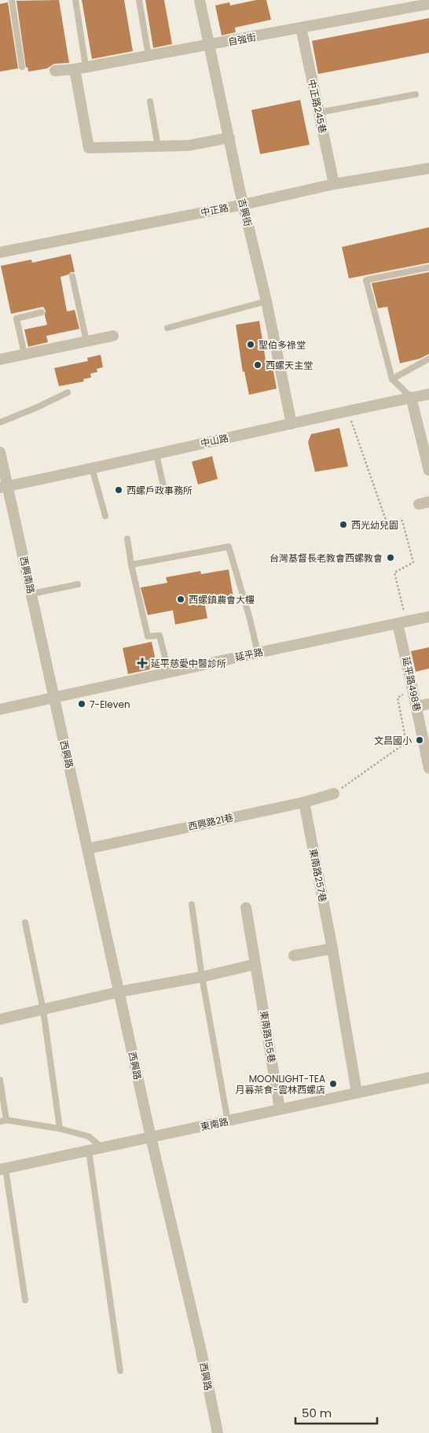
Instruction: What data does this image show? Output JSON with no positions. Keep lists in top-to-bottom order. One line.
{"streets":{"street":["自強街","中正路245巷","中正路","吉興街","中山路","西興南路","延平路","延平路498巷","西興路","西興路21巷","東南路257巷","東南路155巷","東南路"]},"crossings":[["自強街","中正路245巷"],["自強街","吉興街"],["中正路245巷","中正路"],["中正路","吉興街"],["吉興街","中山路"],["中山路","西興南路"],["西興南路","延平路"],["西興南路","西興路"],["延平路","延平路498巷"],["延平路","西興路"],["西興路","西興路21巷"],["西興路","東南路"],["西興路21巷","東南路257巷"],["東南路257巷","東南路"],["東南路155巷","東南路"]],"places":{"other":["聖伯多祿堂","西螺天主堂","西螺戶政事務所","西光幼兒園","台灣基督長老教會西螺教會","西螺鎮農會大樓","7-Eleven","文昌國小","MOONLIGHT-TEA 月暮茶食-雲林西螺店"],"health":["延平慈愛中醫診所"]},"scale_bar":"50 m"}
